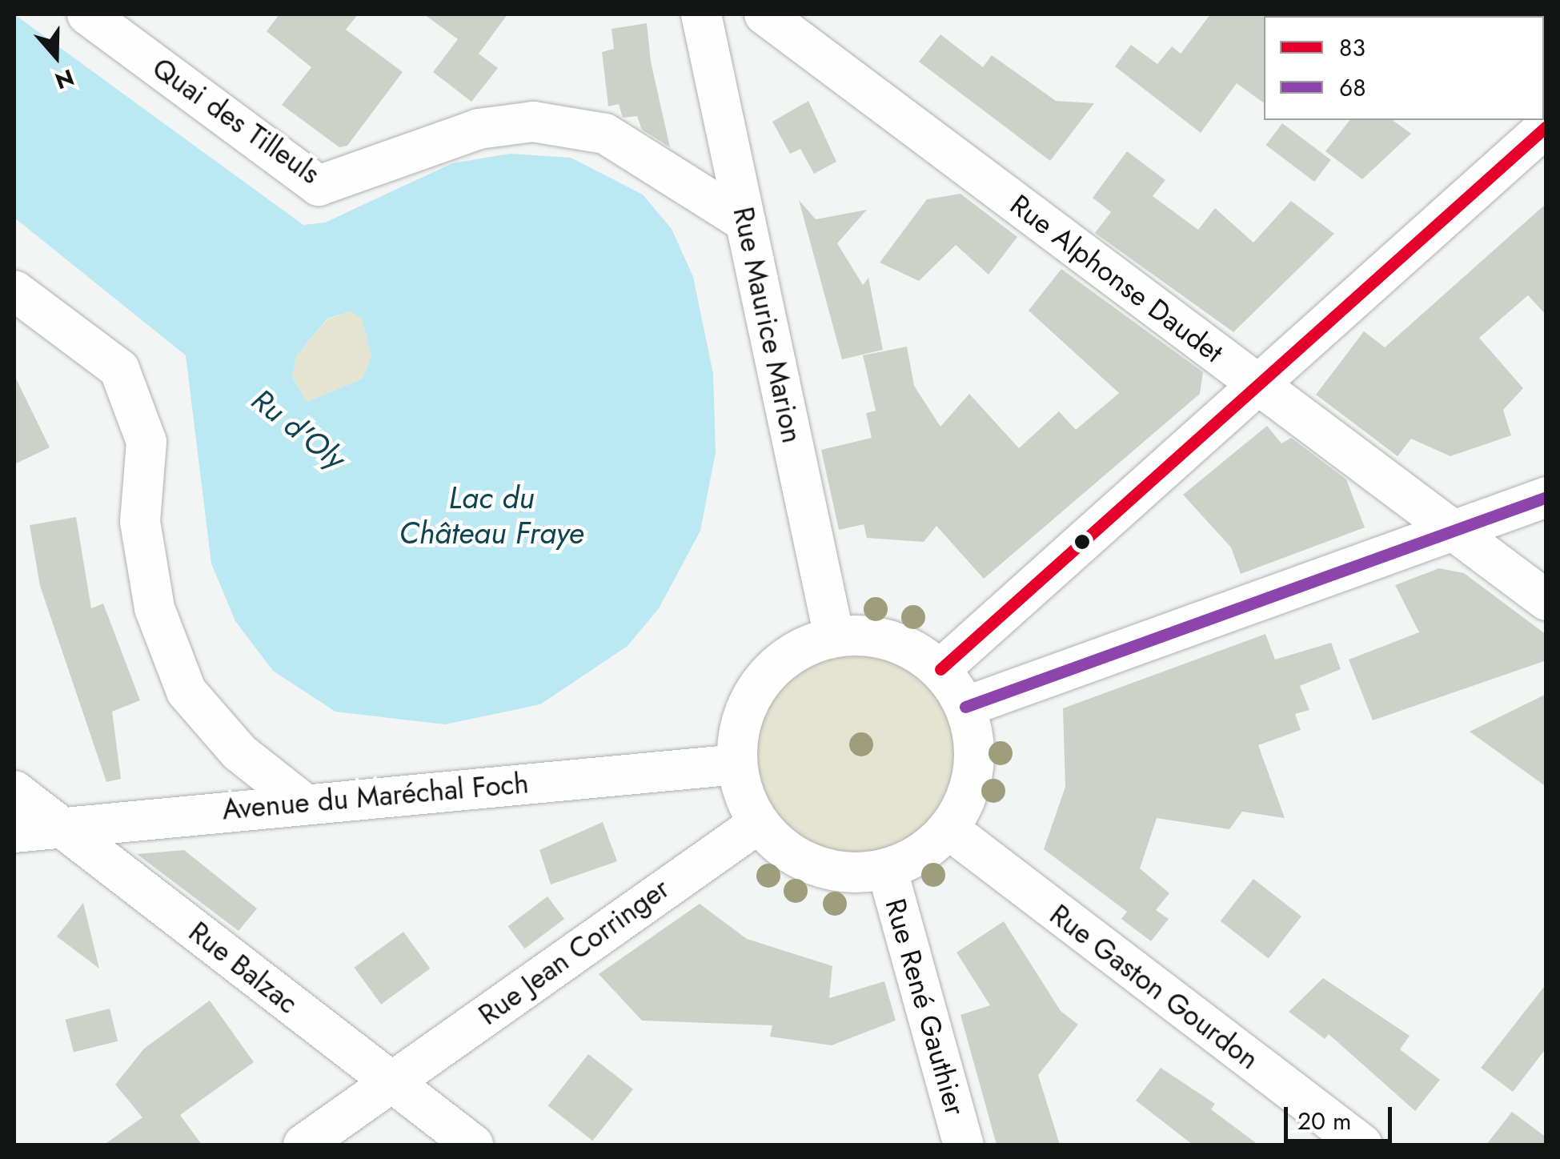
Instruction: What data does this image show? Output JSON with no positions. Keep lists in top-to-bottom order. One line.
{"streets":{"street":["Quai des Tilleuls","Rue Alphonse Daudet","Rue Maurice Marion","Avenue du Maréchal Foch","Rue Jean Corringer","Rue Balzac","Rue Gaston Gourdon","Rue René Gauthier"]},"crossings":[["Quai des Tilleuls","Rue Maurice Marion"],["Rue Maurice Marion","Avenue du Maréchal Foch"],["Rue Maurice Marion","Rue Jean Corringer"],["Rue Maurice Marion","Rue Gaston Gourdon"],["Rue Maurice Marion","Rue René Gauthier"],["Avenue du Maréchal Foch","Rue Jean Corringer"],["Avenue du Maréchal Foch","Rue Balzac"],["Avenue du Maréchal Foch","Rue Gaston Gourdon"],["Avenue du Maréchal Foch","Rue René Gauthier"],["Rue Jean Corringer","Rue Balzac"],["Rue Jean Corringer","Rue Gaston Gourdon"],["Rue Jean Corringer","Rue René Gauthier"],["Rue Gaston Gourdon","Rue René Gauthier"]],"water":["Ru d'Oly","Lac du Château Fraye"],"lines":["transit line 83","transit line 68"],"legend":["83","68"],"scale_bar":"20 m","north":"bottom"}
